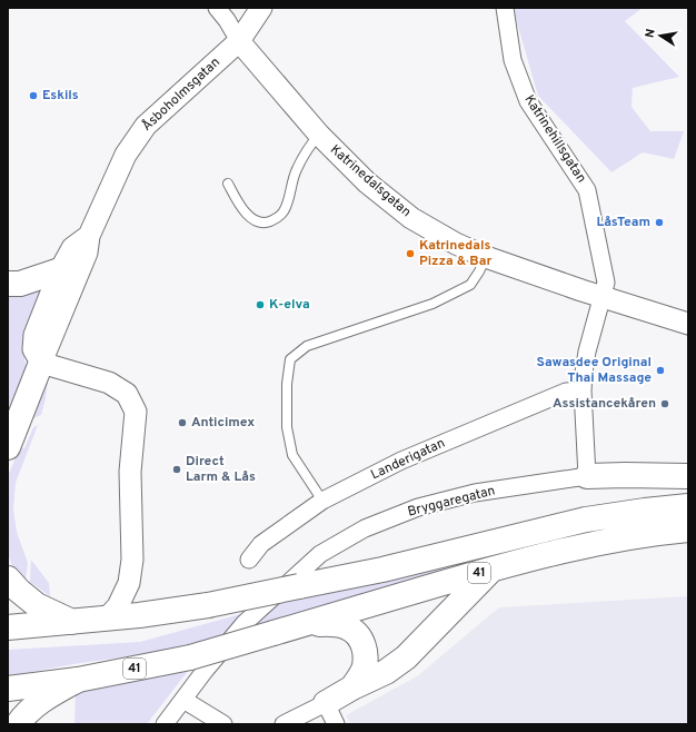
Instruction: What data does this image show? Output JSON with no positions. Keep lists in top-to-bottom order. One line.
{"streets":{"main road":["41"],"street":["Åsboholmsgatan","Katrinehillsgatan","Katrinedalsgatan","Landerigatan","Bryggaregatan"]},"crossings":[["Åsboholmsgatan","Katrinedalsgatan"],["Katrinehillsgatan","Katrinedalsgatan"]],"places":["Eskils","LåsTeam","Katrinedals Pizza & Bar","K-elva","Sawasdee Original Thai Massage","Assistancekåren","Anticimex","Direct Larm & Lås"],"north":"left"}
